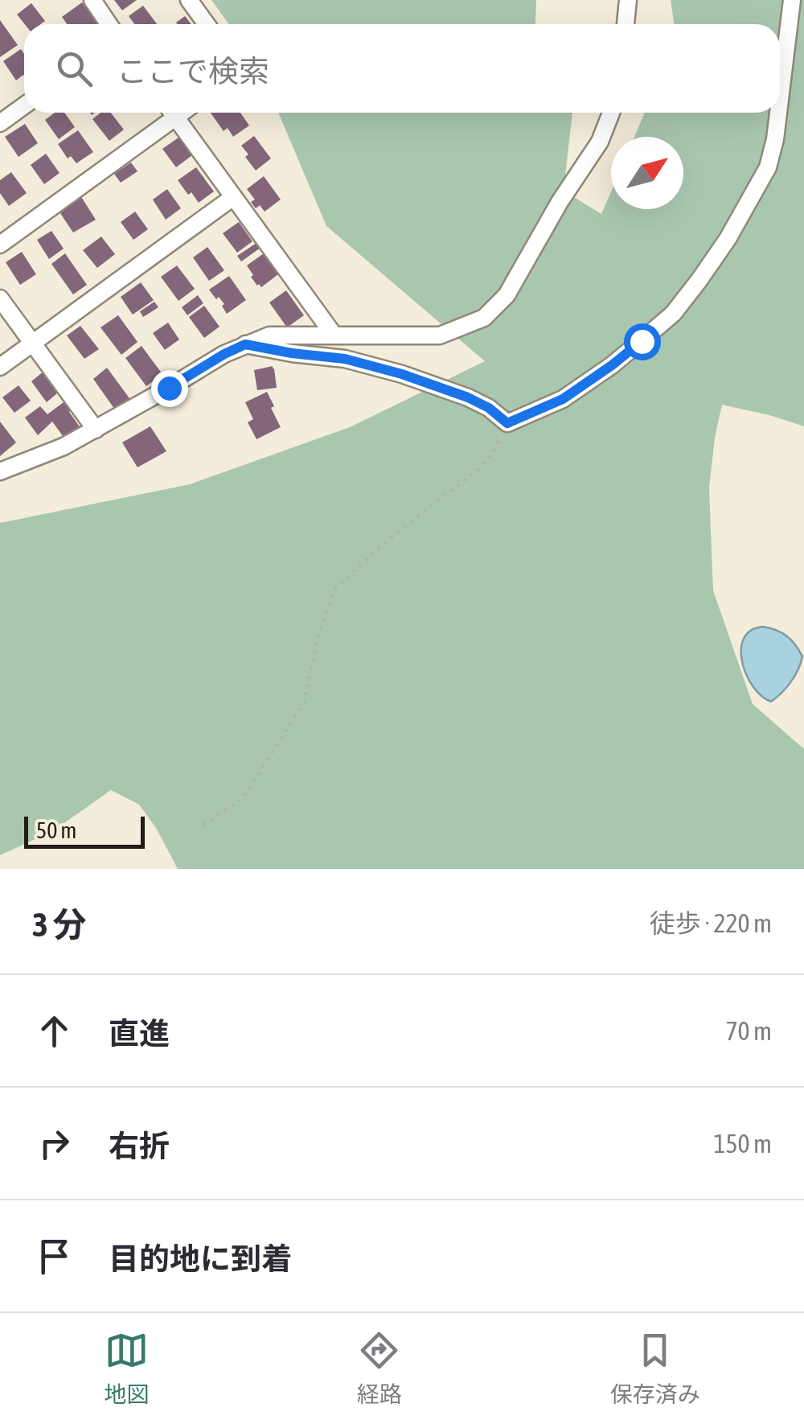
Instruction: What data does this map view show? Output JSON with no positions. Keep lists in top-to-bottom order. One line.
{"scale_bar":"50 m","north":"top right","page":{"search":"ここで検索","scale":"50 m","heading":["3 分","徒歩 · 220 m"],"list":[["直進","70 m"],["右折","150 m"],"目的地に到着"],"nav":["地図","経路","保存済み"]}}
